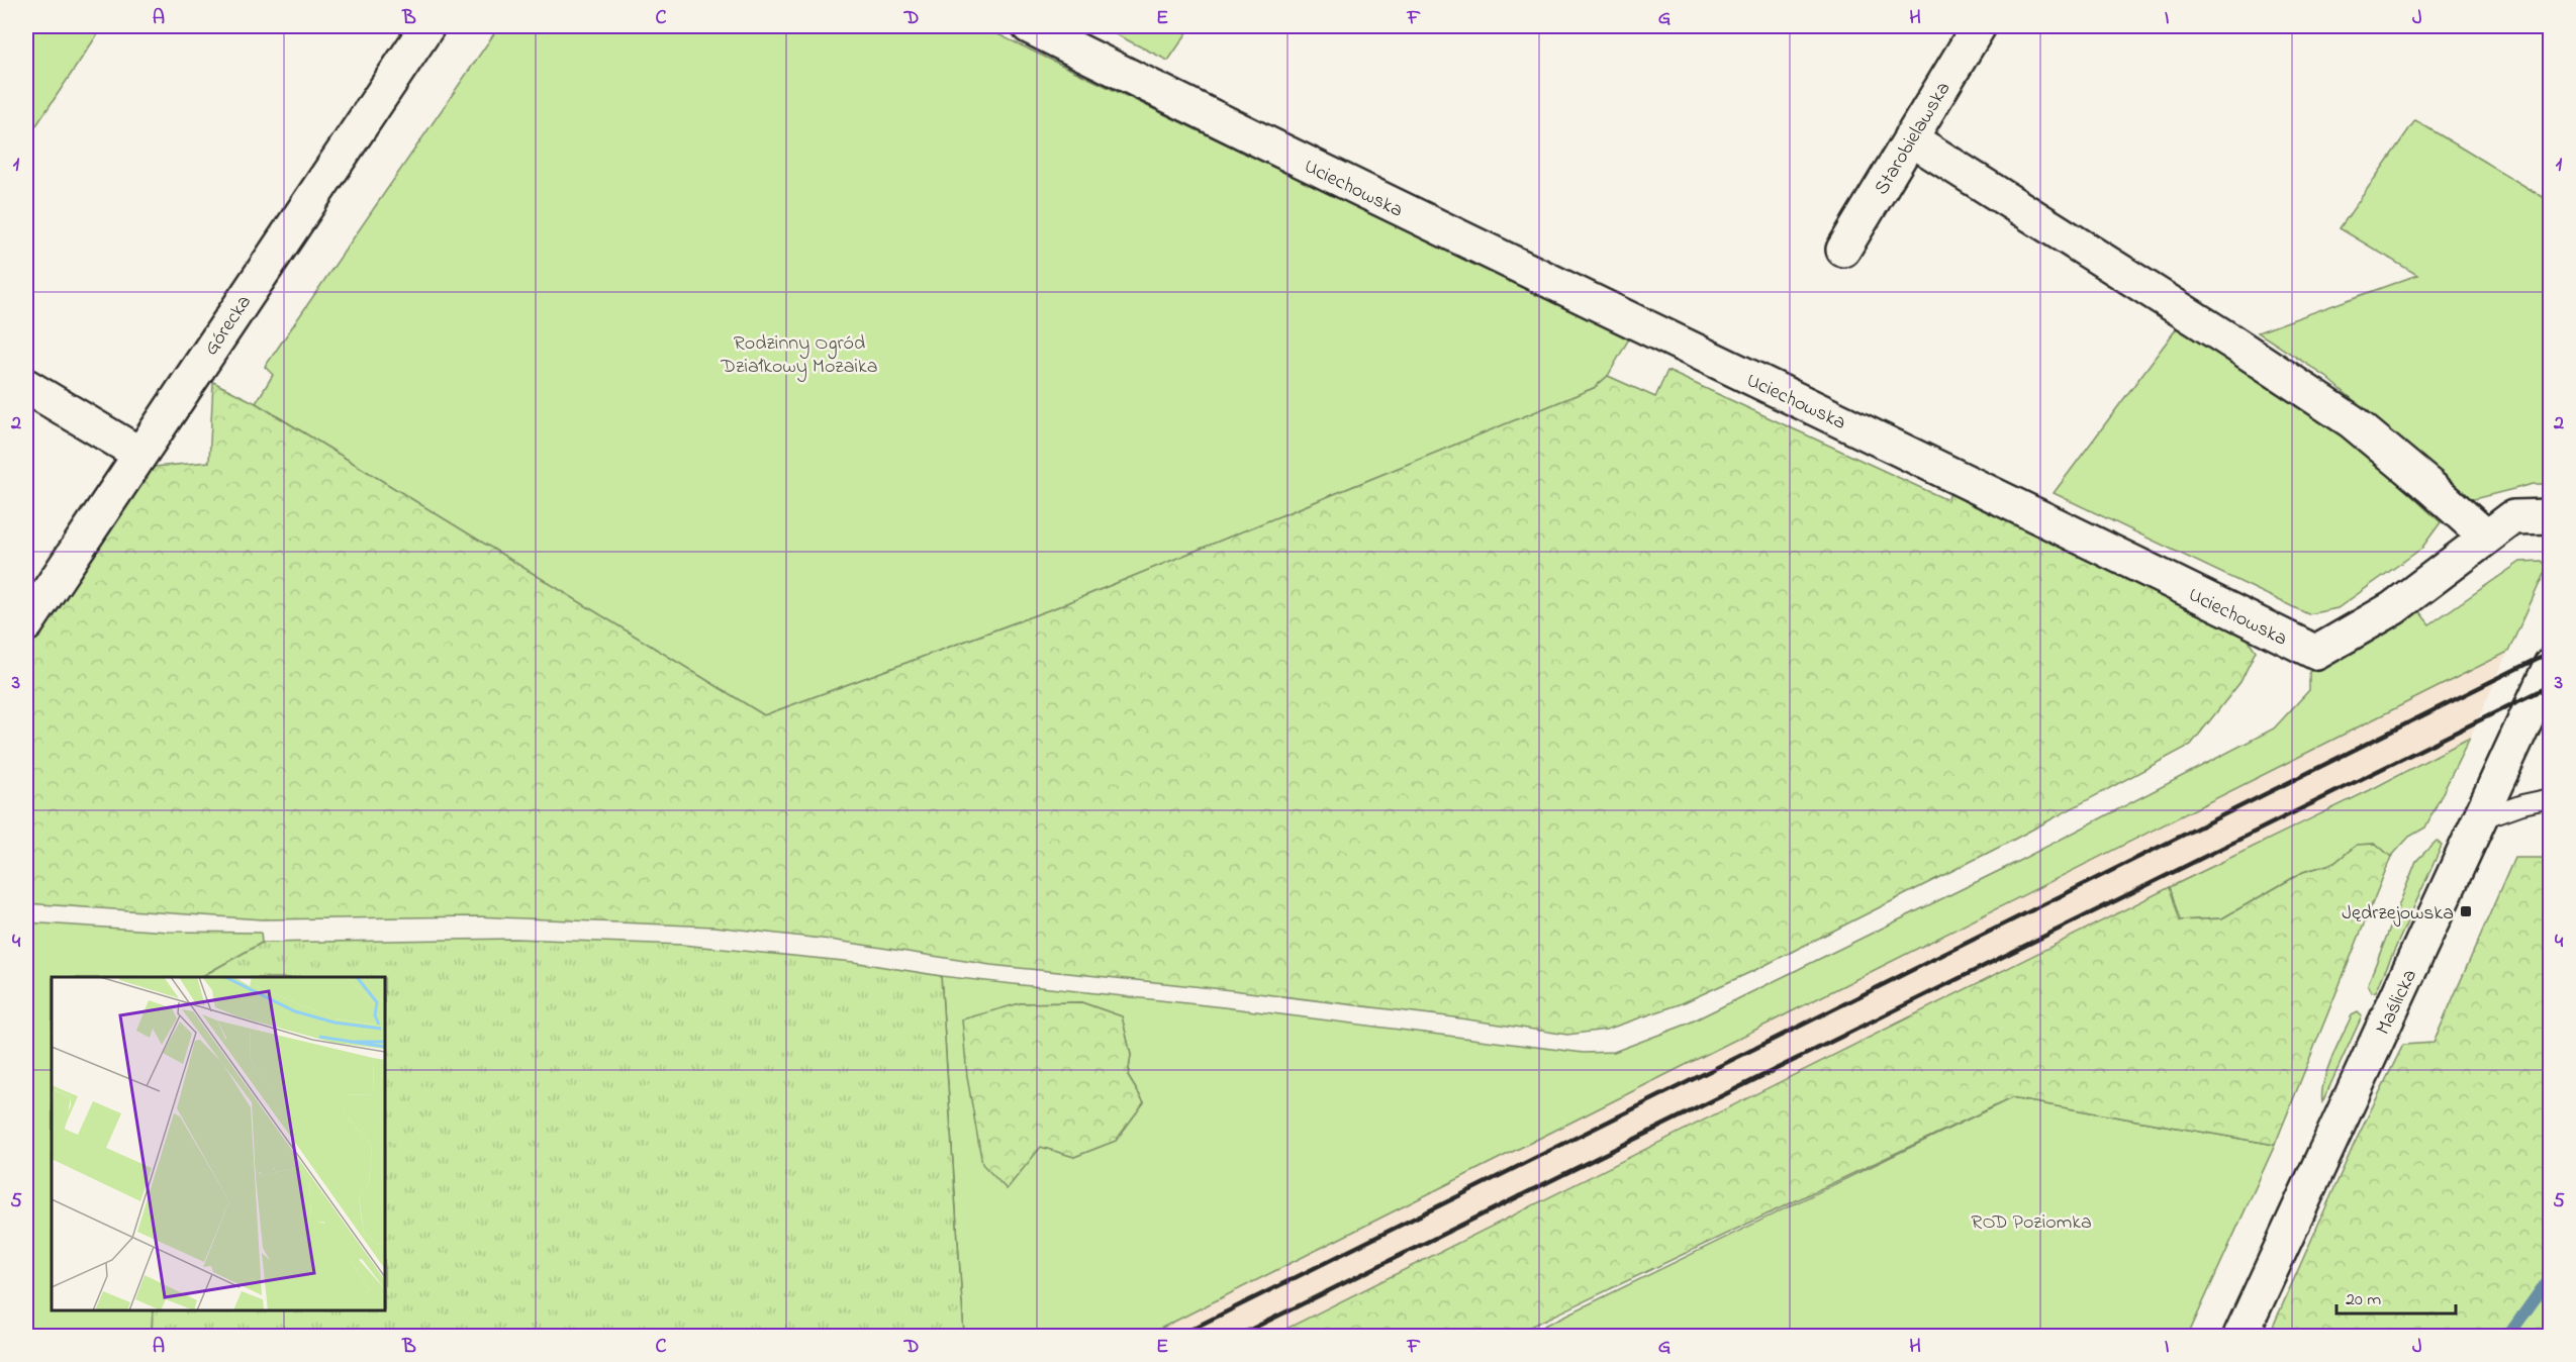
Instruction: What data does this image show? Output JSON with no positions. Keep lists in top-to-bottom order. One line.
{"streets":{"street":["Starobielawska","Uciechowska","Górecka","Maślicka"]},"parks":["Rodzinny Ogród Działkowy Mozaika","ROD Poziomka"],"places":{"transit":["Jędrzejowska"]},"scale_bar":"20 m","grid":{"columns":["A","B","C","D","E","F","G","H","I","J"],"rows":["1","2","3","4","5"]}}
